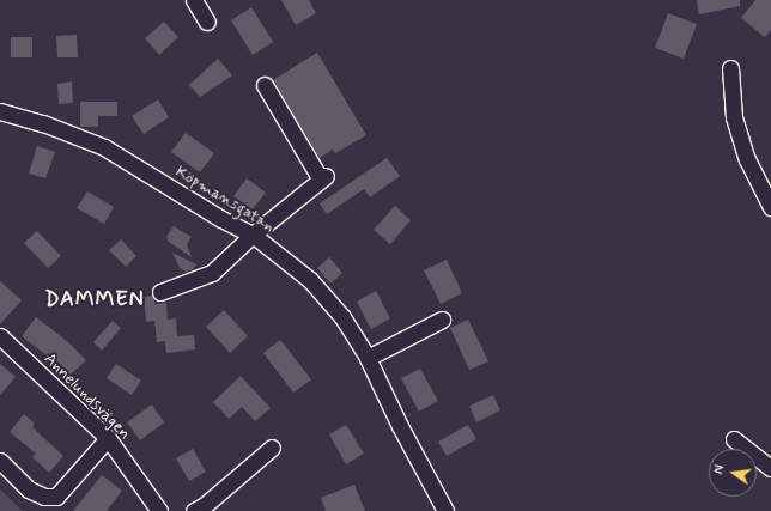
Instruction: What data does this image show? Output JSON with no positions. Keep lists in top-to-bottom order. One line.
{"streets":{"street":["Köpmansgatan","Annelundsvägen"]},"districts":["DAMMEN"],"north":"left"}
